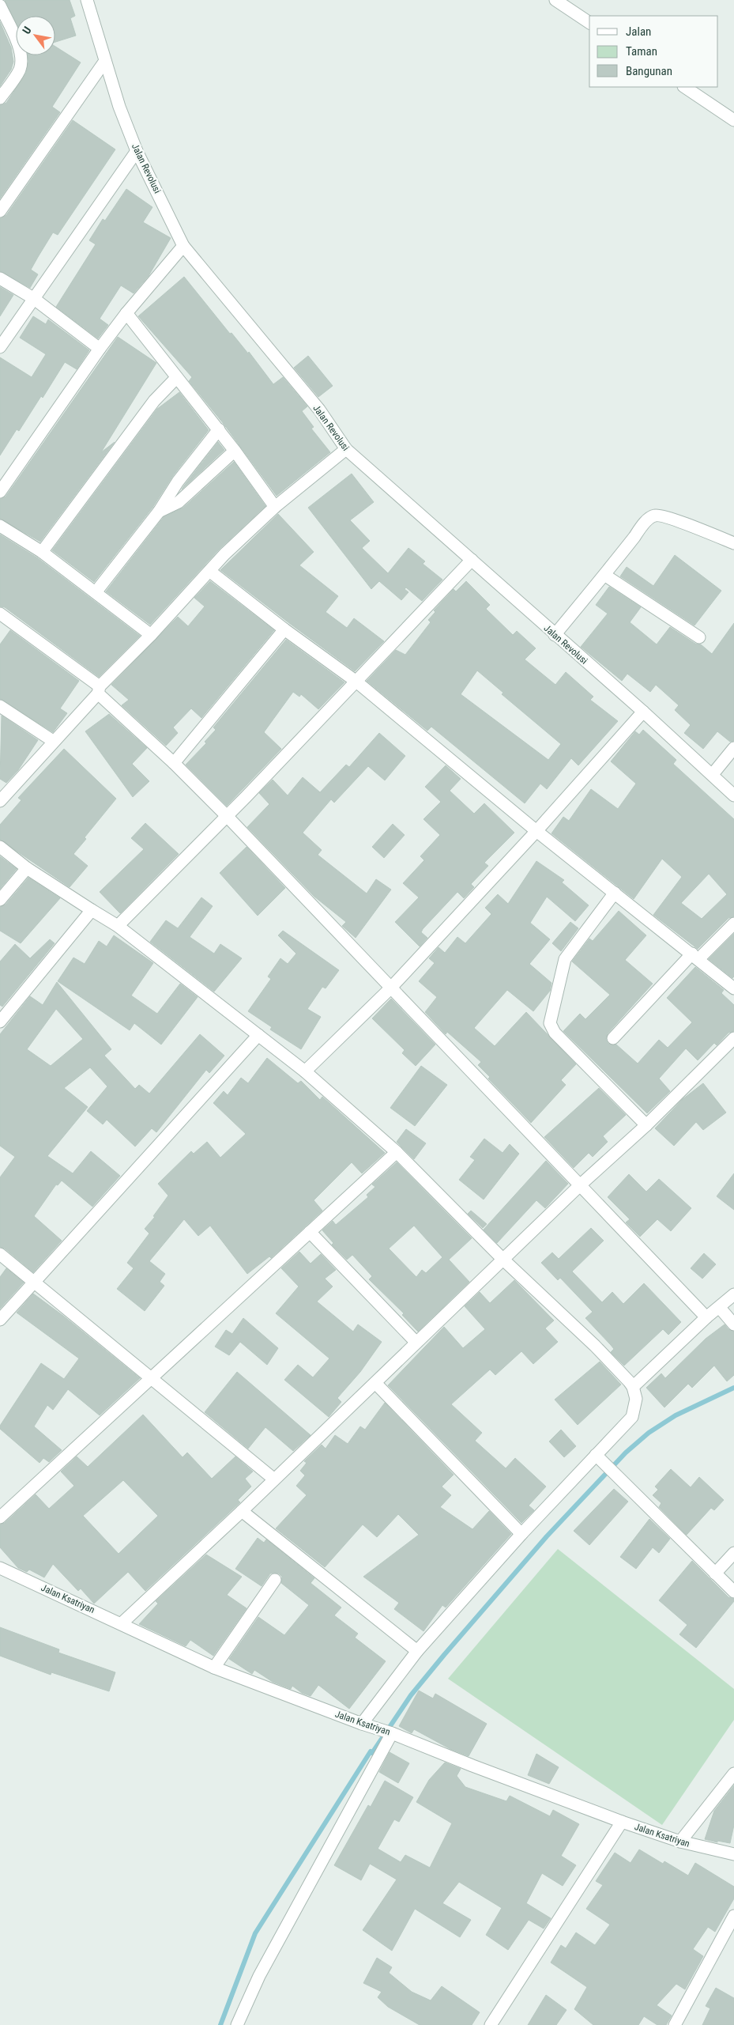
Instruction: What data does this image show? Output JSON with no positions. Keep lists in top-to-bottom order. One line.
{"streets":{"street":["Jalan Revolusi","Jalan Ksatriyan"]},"legend":["Jalan","Taman","Bangunan"],"north":"top left"}
